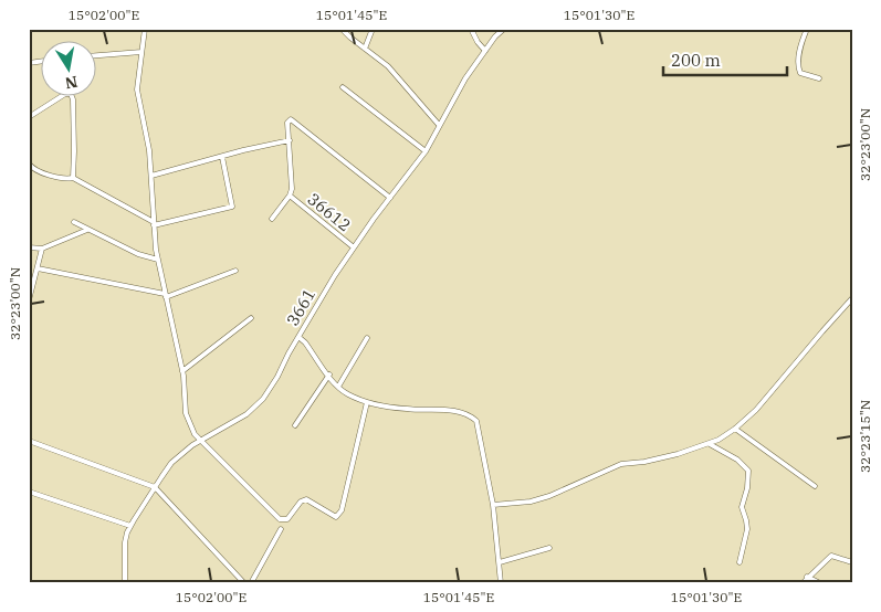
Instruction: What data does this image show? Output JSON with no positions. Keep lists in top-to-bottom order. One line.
{"streets":{"street":["36612","3661"]},"crossings":[["36612","3661"]],"scale_bar":"200 m","north":"bottom","coordinates":["15°02'00\"E","15°01'45\"E","15°01'30\"E","32°23'00\"N","32°23'15\"N"]}
